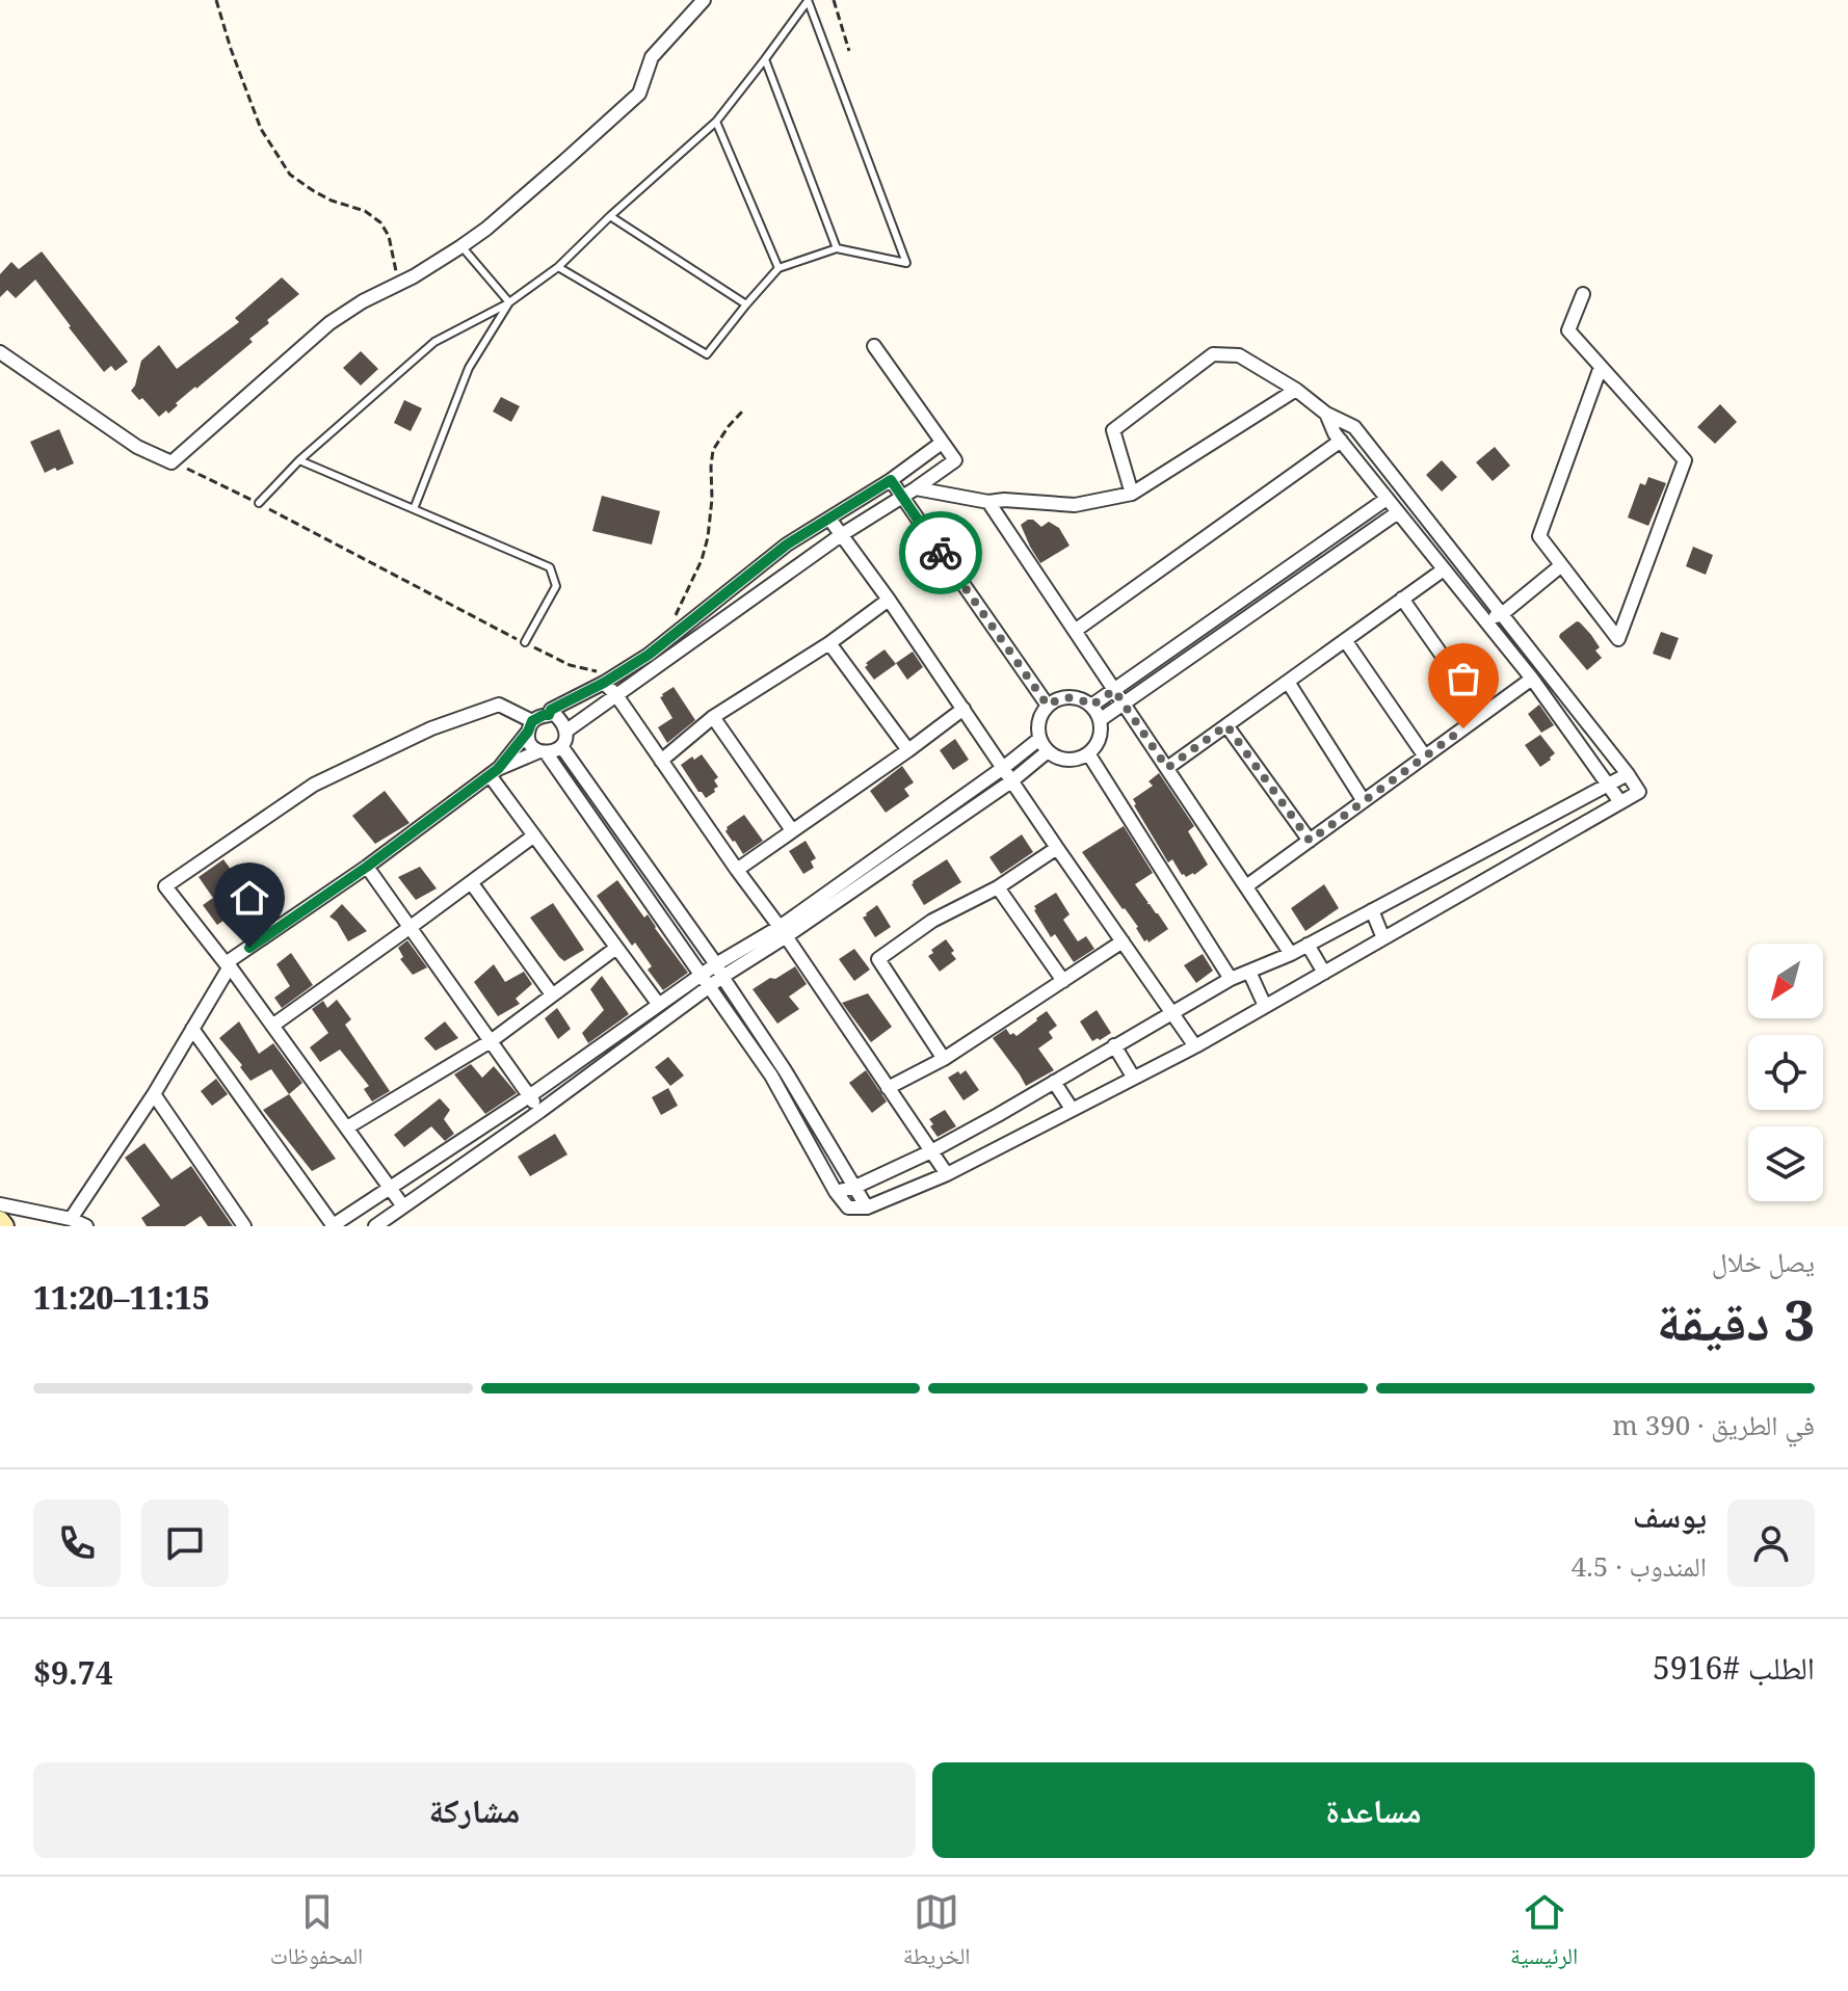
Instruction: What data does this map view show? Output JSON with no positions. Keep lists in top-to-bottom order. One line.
{"north":"bottom left","page":{"heading":["3 دقيقة","يصل خلال","11:15–11:20"],"panel":["يوسف","المندوب · 4.5","الطلب #5916","$9.74"],"bar":"في الطريق · 390 m","buttons":["مساعدة","مشاركة"],"tabs":["الرئيسية","الخريطة","المحفوظات"]}}
